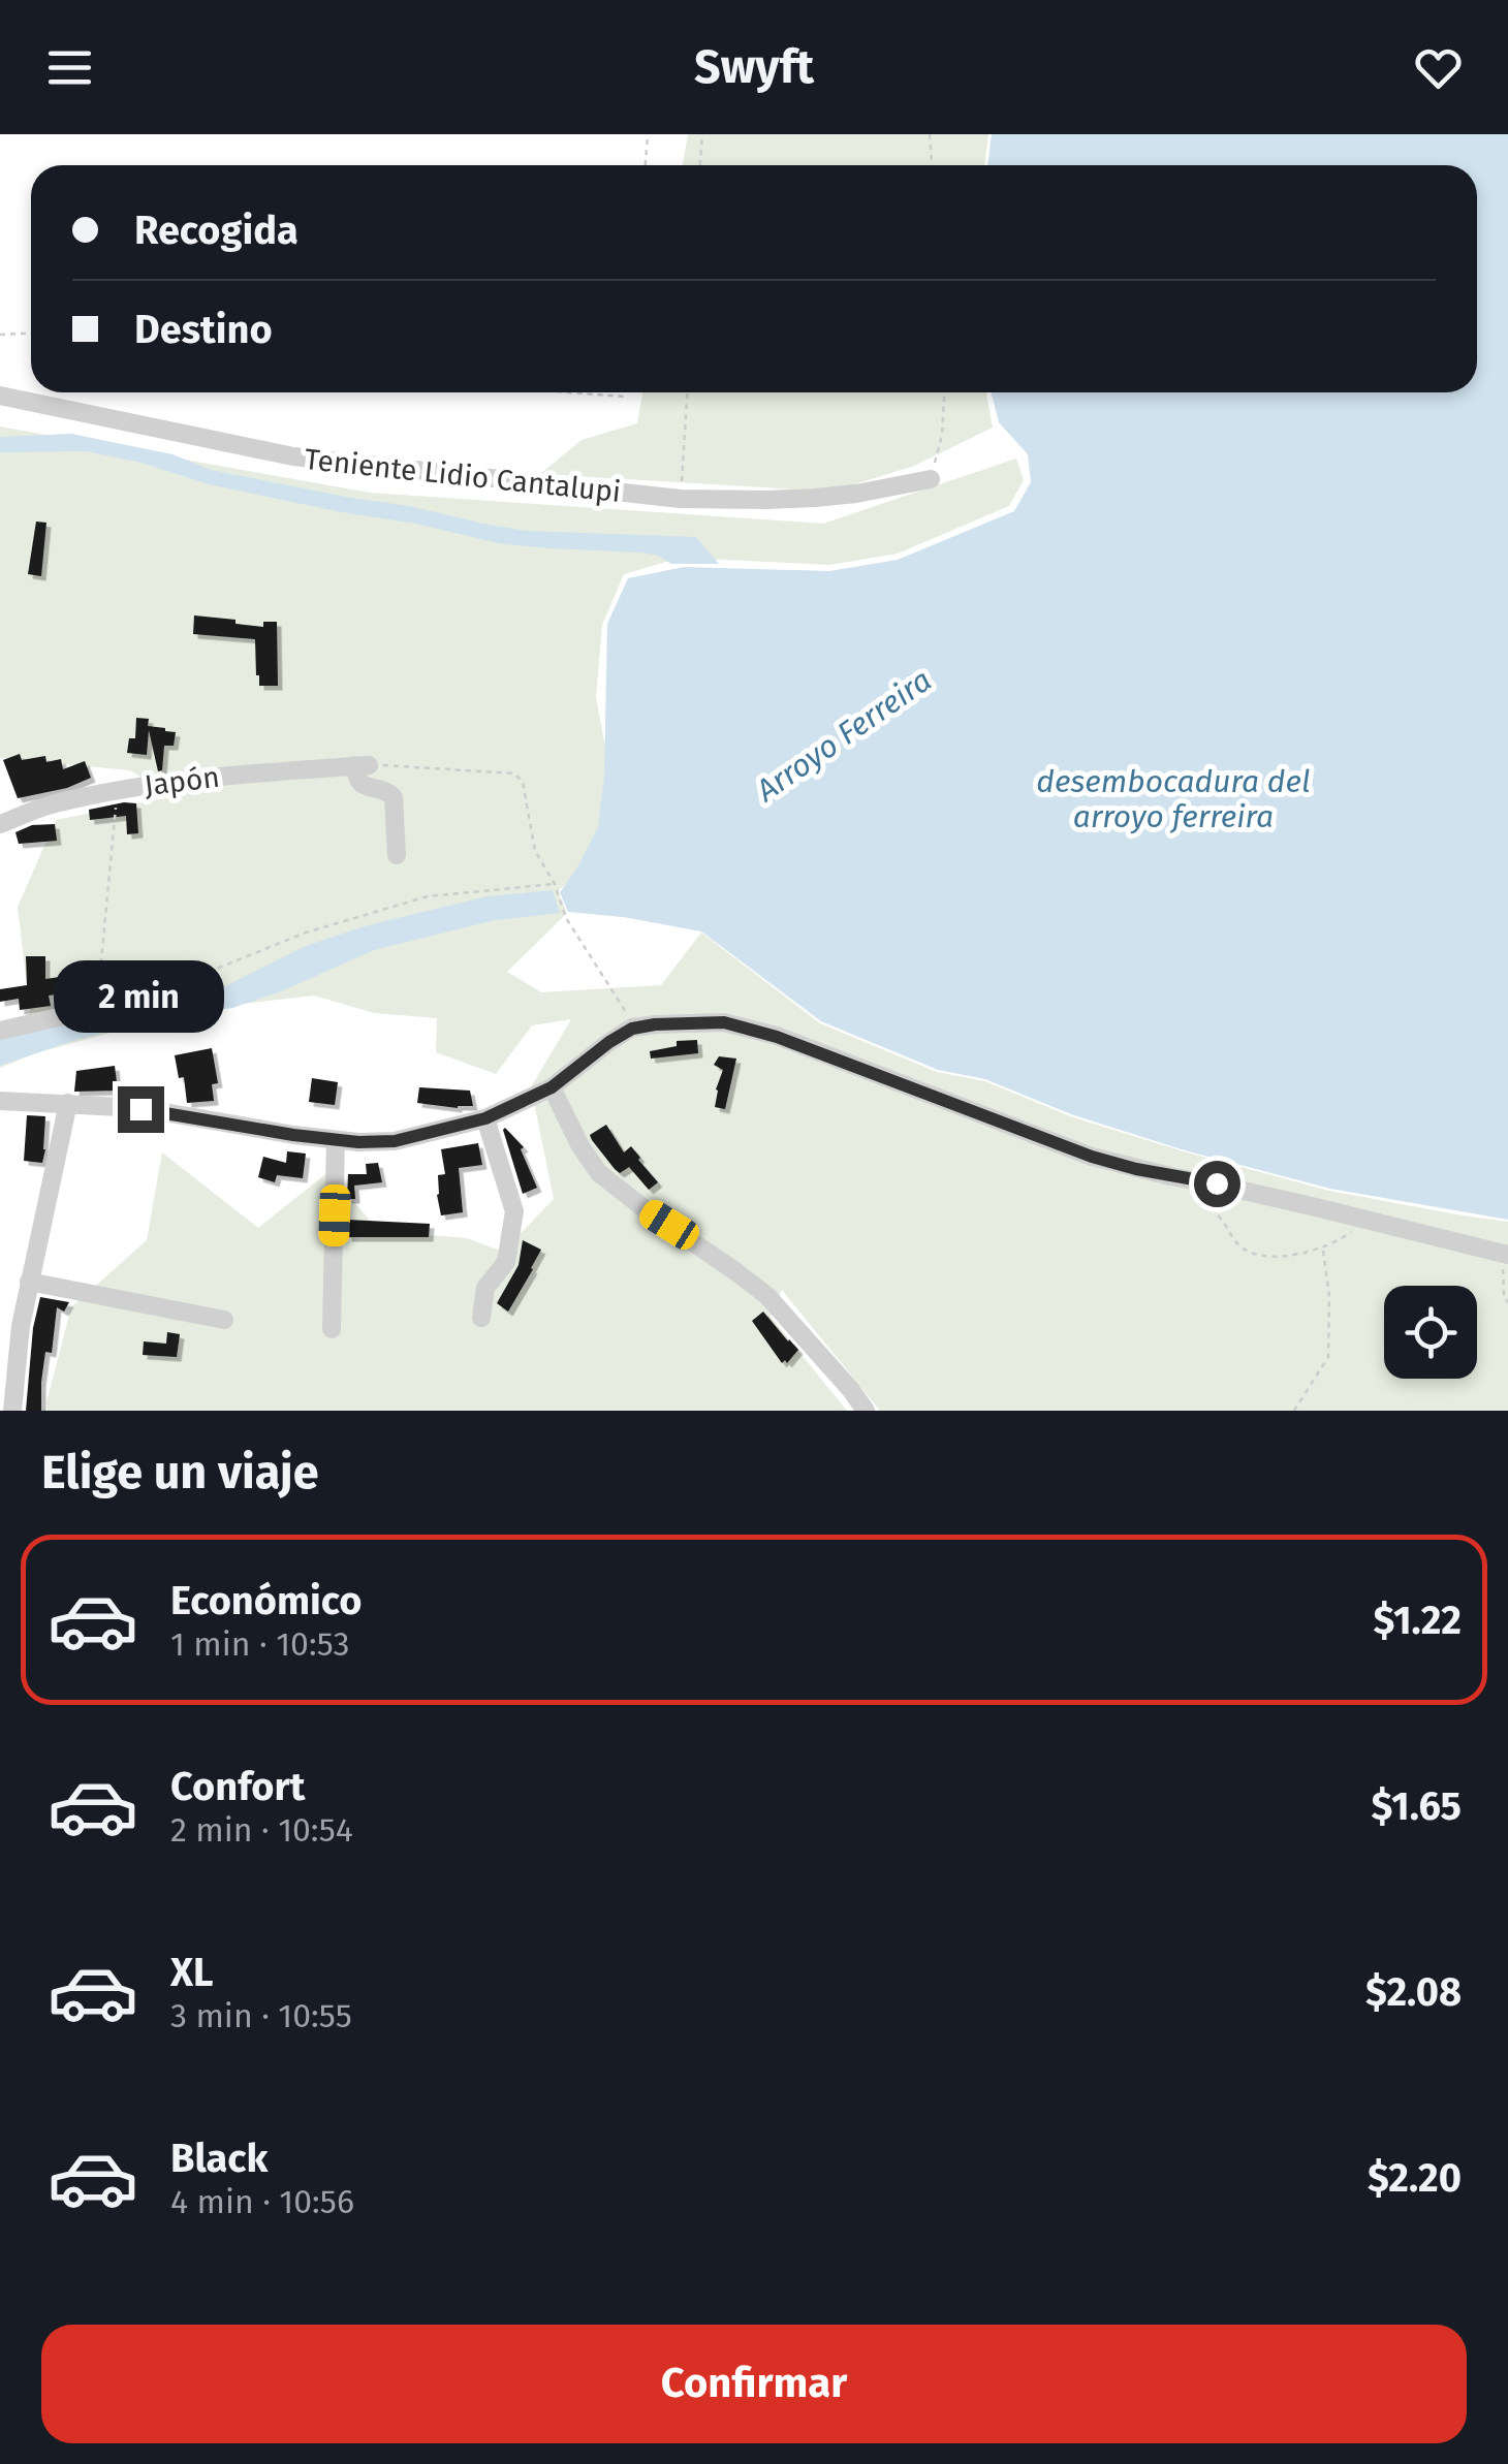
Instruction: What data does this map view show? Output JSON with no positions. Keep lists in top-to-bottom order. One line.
{"streets":{"street":["Teniente Lidio Cantalupi","Japón"]},"water":["Arroyo Ferreira","desembocadura del arroyo ferreira"],"page":{"header":"Swyft","banner":["Recogida","Destino"],"bubble":"2 min","heading":"Elige un viaje","list":[{"name":"Económico","note":"1 min · 10:53","value":"$1.22"},{"name":"Confort","note":"2 min · 10:54","value":"$1.65"},{"name":"XL","note":"3 min · 10:55","value":"$2.08"},{"name":"Black","note":"4 min · 10:56","value":"$2.20"}],"buttons":"Confirmar"}}
